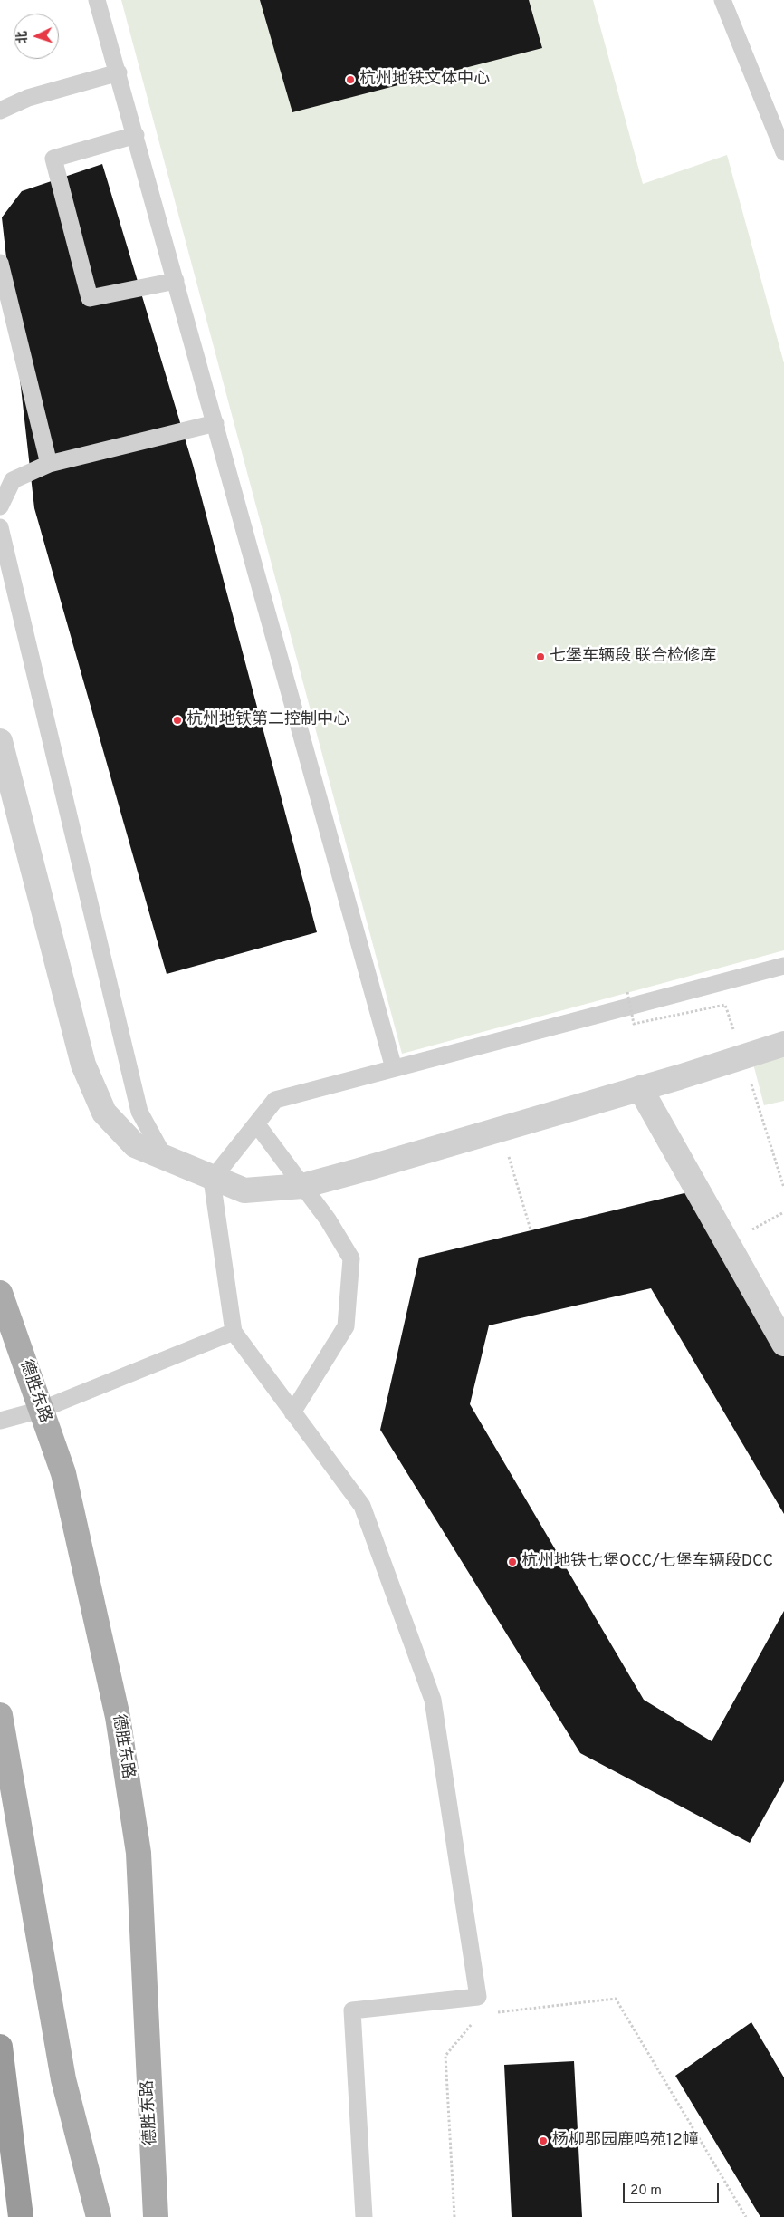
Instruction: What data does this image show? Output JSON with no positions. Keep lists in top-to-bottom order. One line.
{"streets":{"main road":["德胜东路"]},"places":["杭州地铁文体中心","七堡车辆段 联合检修库","杭州地铁第二控制中心","杭州地铁七堡OCC/七堡车辆段DCC","杨柳郡园鹿鸣苑12幢"],"scale_bar":"20 m","north":"left"}
